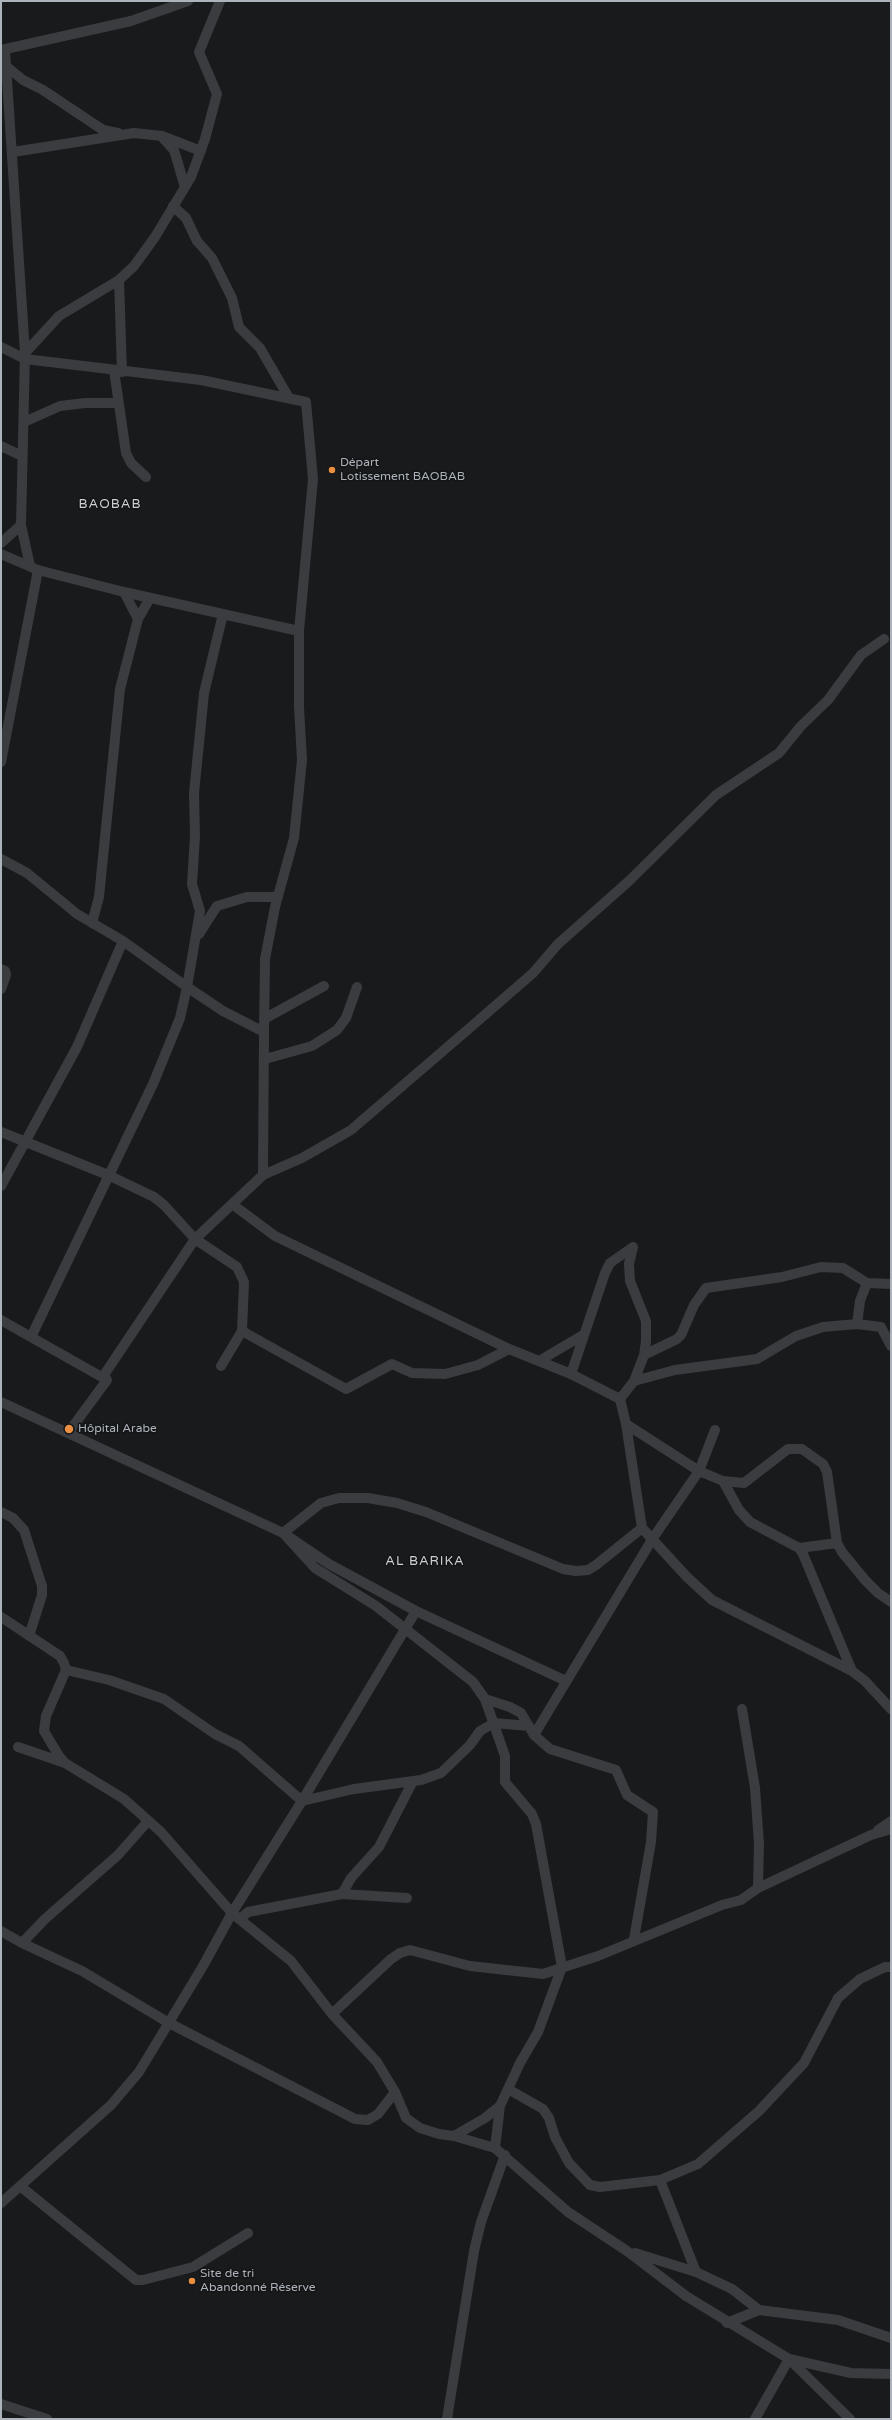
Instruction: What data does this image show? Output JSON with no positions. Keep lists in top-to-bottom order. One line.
{"districts":["BAOBAB","AL BARIKA"],"places":["Départ Lotissement BAOBAB","Hôpital Arabe","Site de tri Abandonné Réserve"]}
